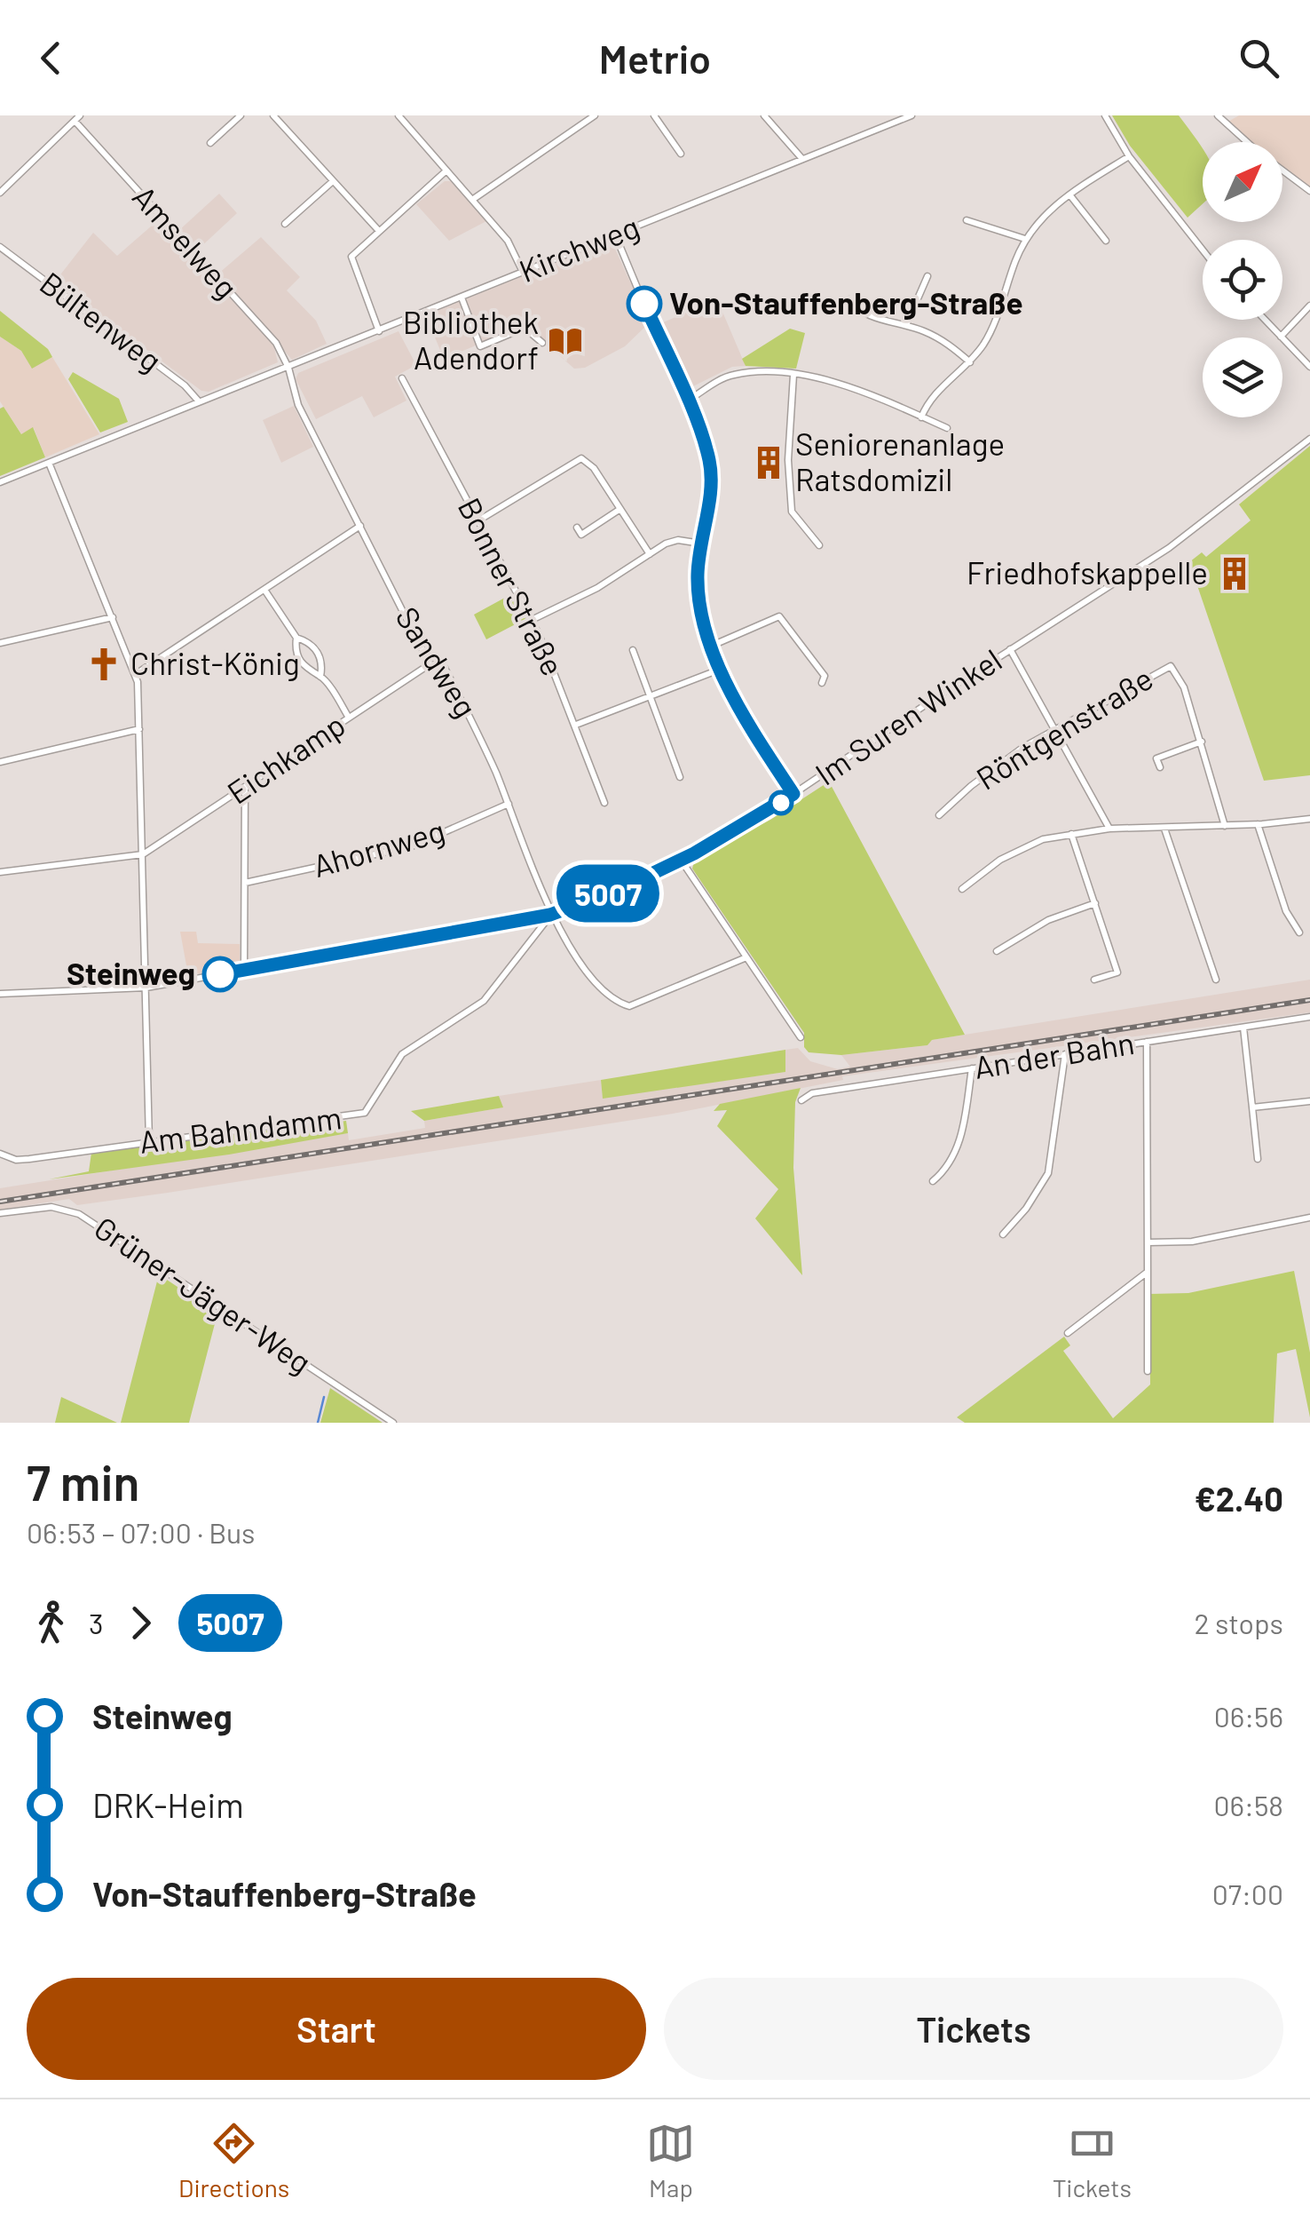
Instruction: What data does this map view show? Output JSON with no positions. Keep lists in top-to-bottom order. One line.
{"streets":{"street":["Amselweg","Kirchweg","Bültenweg","Bonner Straße","Sandweg","Im Suren Winkel","Röntgenstraße","Eichkamp","Ahornweg","An der Bahn","Am Bahndamm","Grüner-Jäger-Weg"]},"crossings":[["Amselweg","Kirchweg"],["Amselweg","Sandweg"],["Kirchweg","Bültenweg"],["Kirchweg","Sandweg"],["Sandweg","Im Suren Winkel"],["Sandweg","Eichkamp"],["Sandweg","Ahornweg"],["Sandweg","Am Bahndamm"],["Im Suren Winkel","Am Bahndamm"]],"places":{"other":["Von-Stauffenberg-Straße","Steinweg"],"library":["Bibliothek Adendorf"],"building":["Seniorenanlage Ratsdomizil","Friedhofskappelle"],"church":["Christ-König"]},"lines":["bus line 5007"],"north":"top right","page":{"header":"Metrio","on_map":"5007","heading":["7 min","06:53 – 07:00 · Bus","€2.40"],"legs":["3","5007","2 stops"],"list":[{"name":"Steinweg","value":"06:56"},{"name":"DRK-Heim","value":"06:58"},{"name":"Von-Stauffenberg-Straße","value":"07:00"}],"buttons":["Start","Tickets"],"tabs":["Directions","Map","Tickets"]}}
